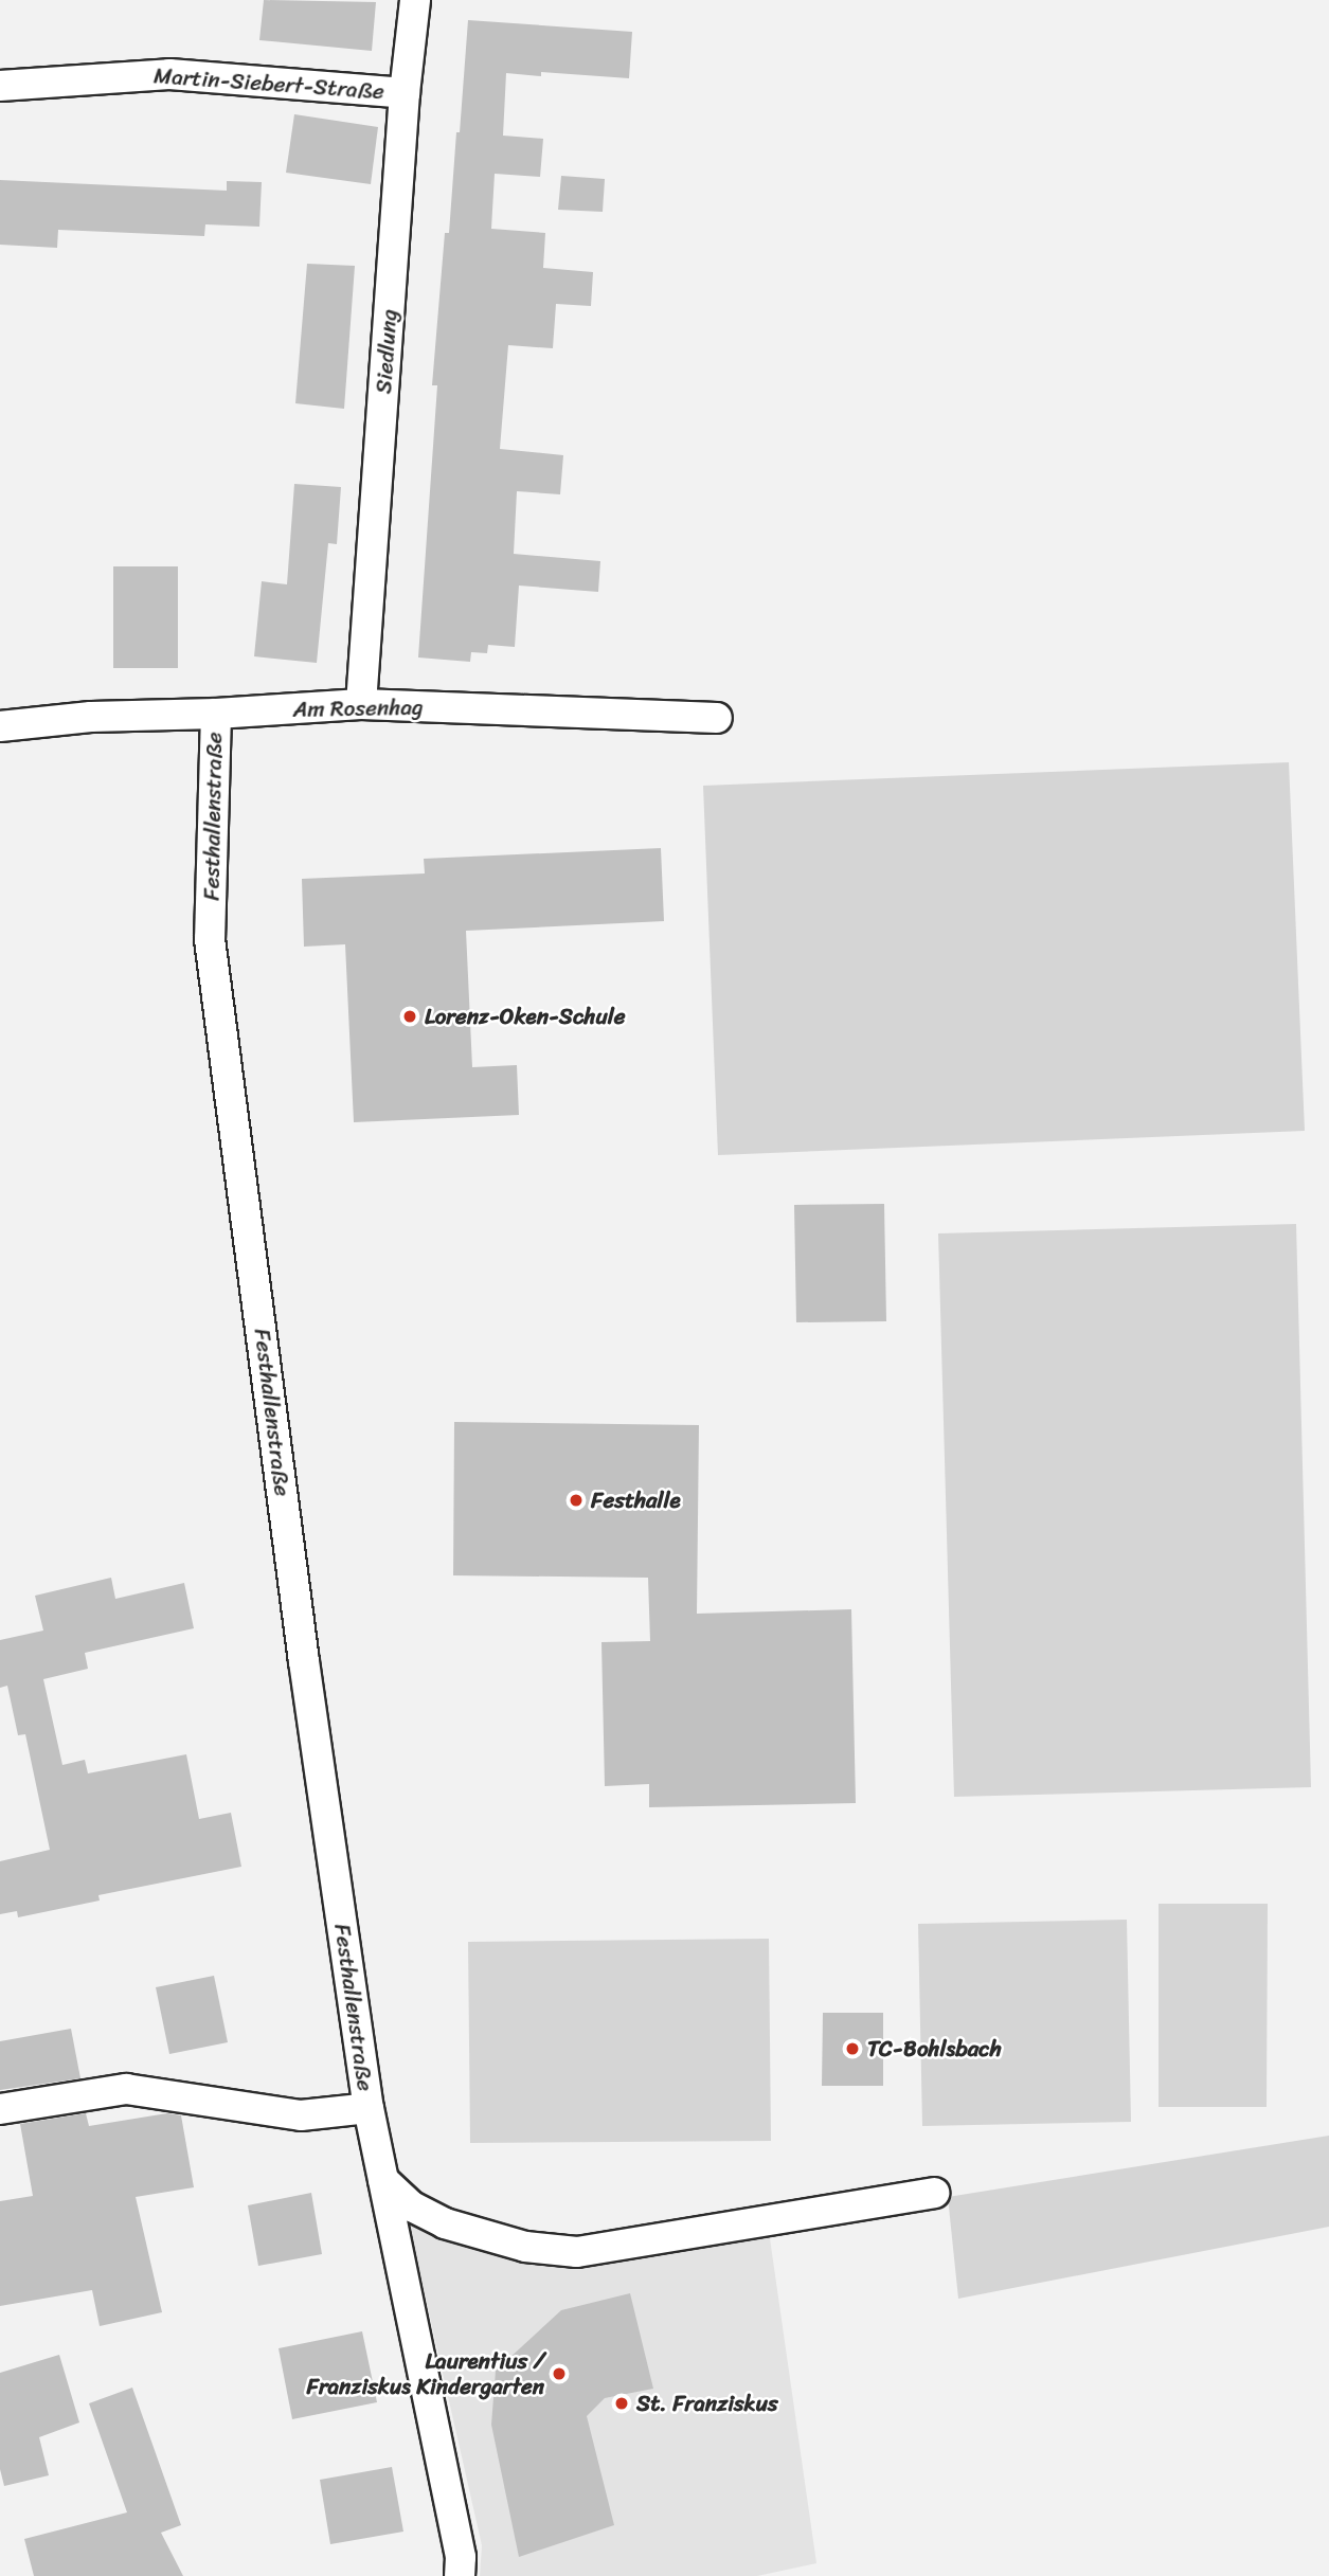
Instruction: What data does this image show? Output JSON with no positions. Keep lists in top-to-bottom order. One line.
{"streets":{"street":["Martin-Siebert-Straße","Siedlung","Am Rosenhag","Festhallenstraße"]},"crossings":[["Martin-Siebert-Straße","Siedlung"],["Siedlung","Am Rosenhag"],["Am Rosenhag","Festhallenstraße"]],"places":["Lorenz-Oken-Schule","Festhalle","TC-Bohlsbach","Laurentius / Franziskus Kindergarten","St. Franziskus"]}
